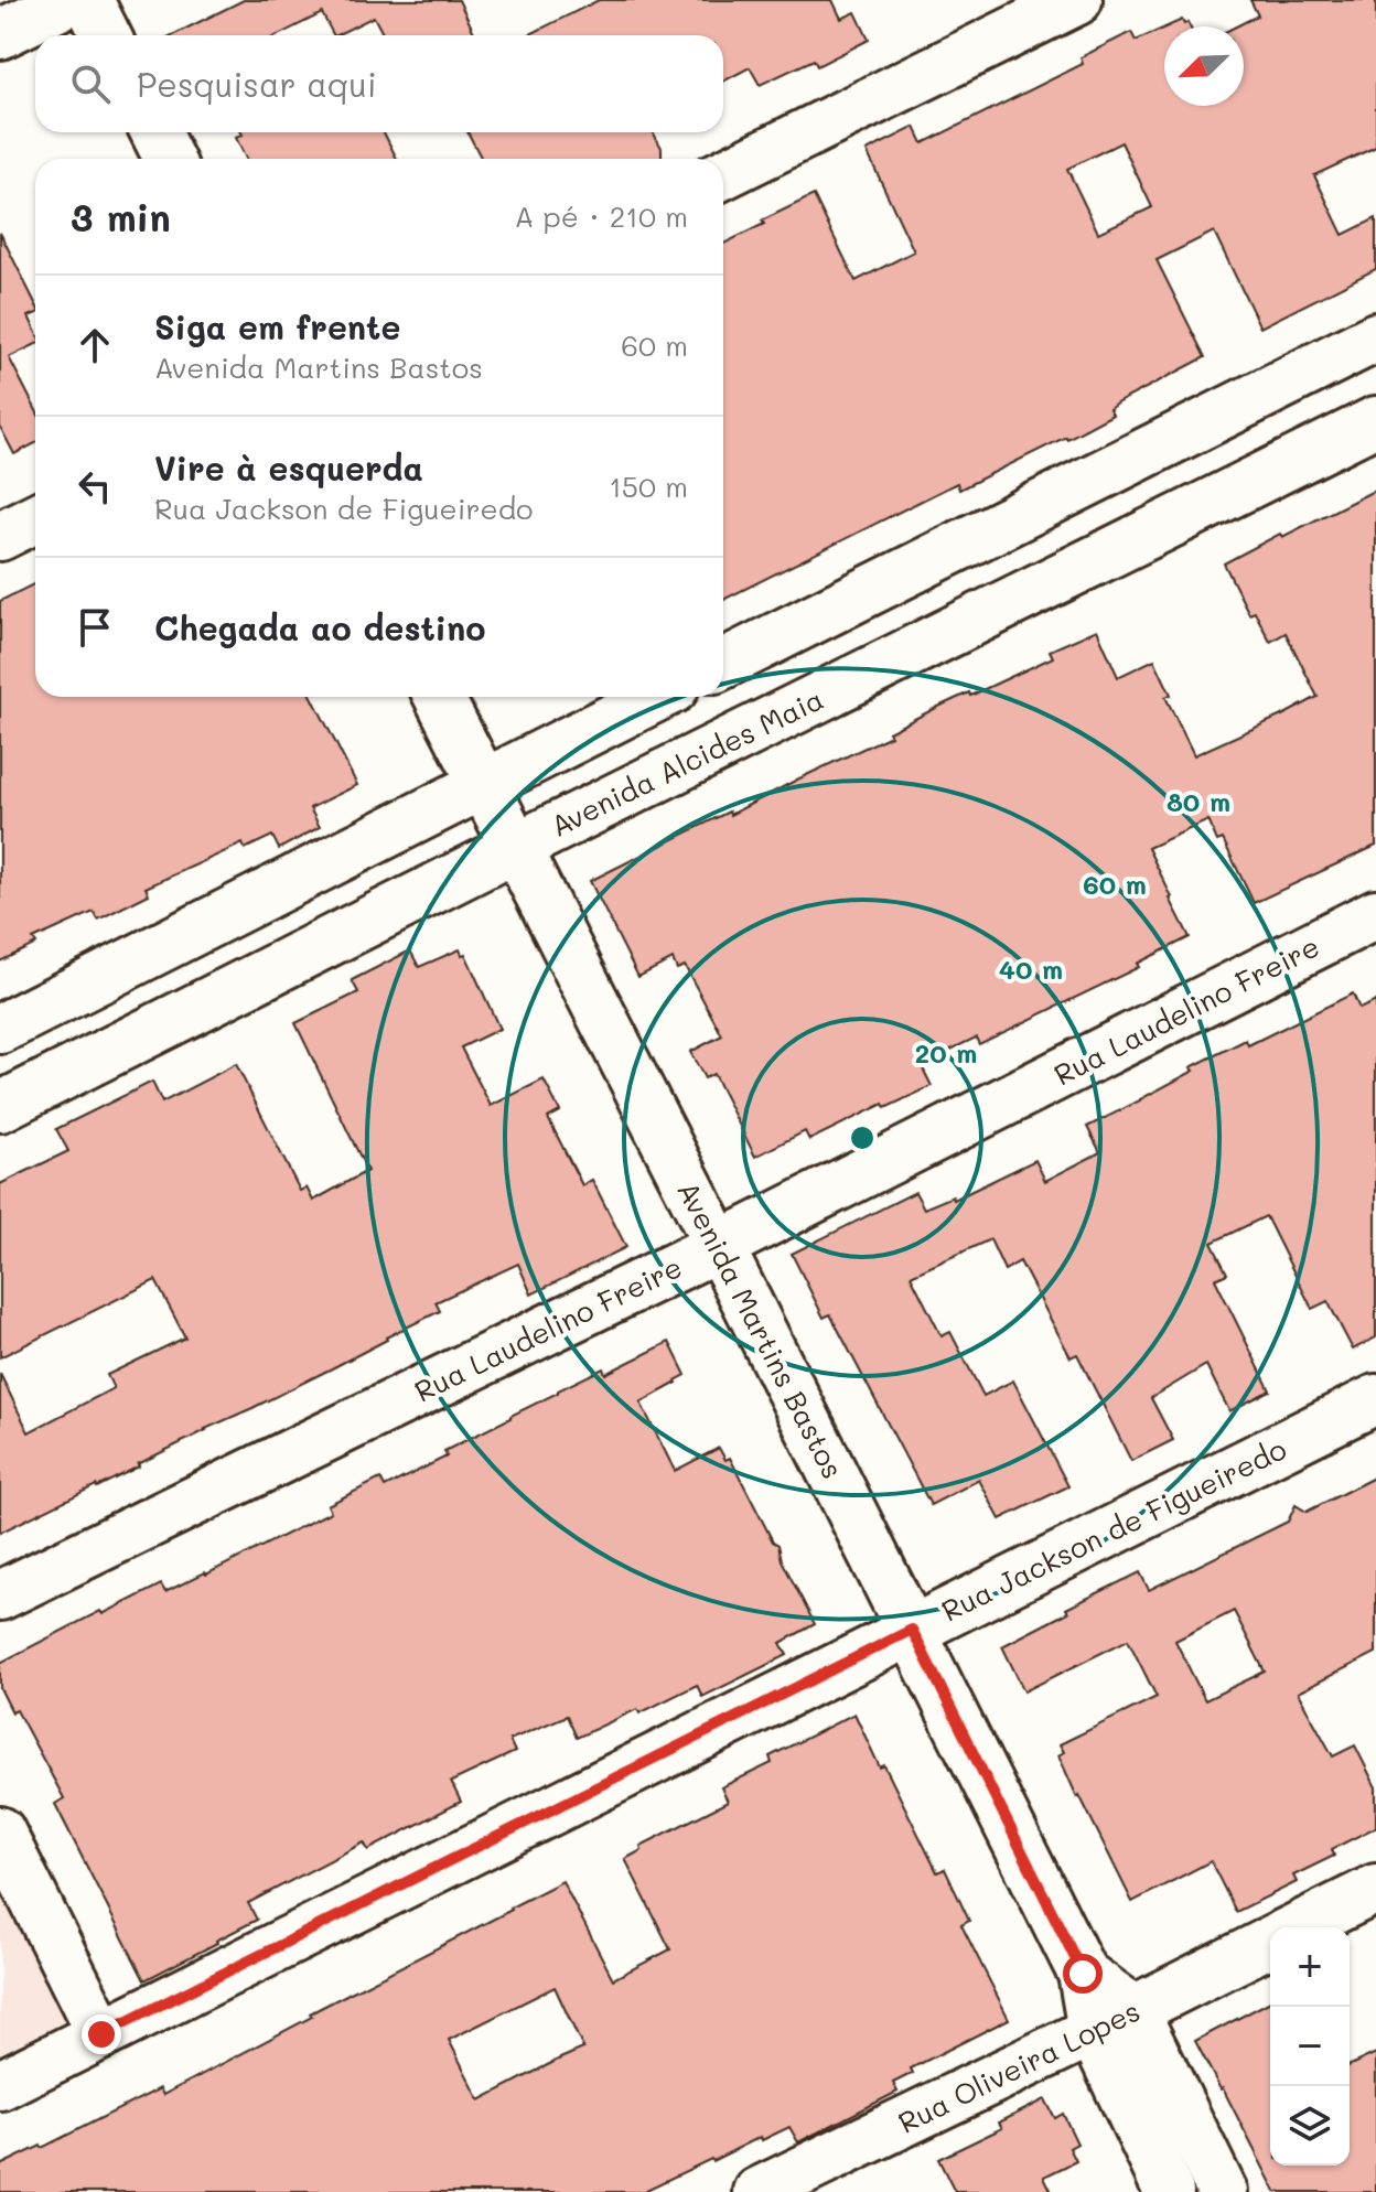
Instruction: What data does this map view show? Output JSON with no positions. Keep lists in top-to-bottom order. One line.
{"streets":{"street":["Avenida Alcides Maia","Rua Laudelino Freire","Avenida Martins Bastos","Rua Jackson de Figueiredo","Rua Oliveira Lopes"]},"crossings":[["Avenida Alcides Maia","Avenida Martins Bastos"],["Rua Laudelino Freire","Avenida Martins Bastos"],["Avenida Martins Bastos","Rua Jackson de Figueiredo"],["Avenida Martins Bastos","Rua Oliveira Lopes"]],"north":"bottom left","page":{"search":"Pesquisar aqui","heading":["3 min","A pé · 210 m"],"list":[["Siga em frente","Avenida Martins Bastos","60 m"],["Vire à esquerda","Rua Jackson de Figueiredo","150 m"],"Chegada ao destino"],"map_buttons":["+","−"]},"rings":["80 m","60 m","40 m","20 m"]}
